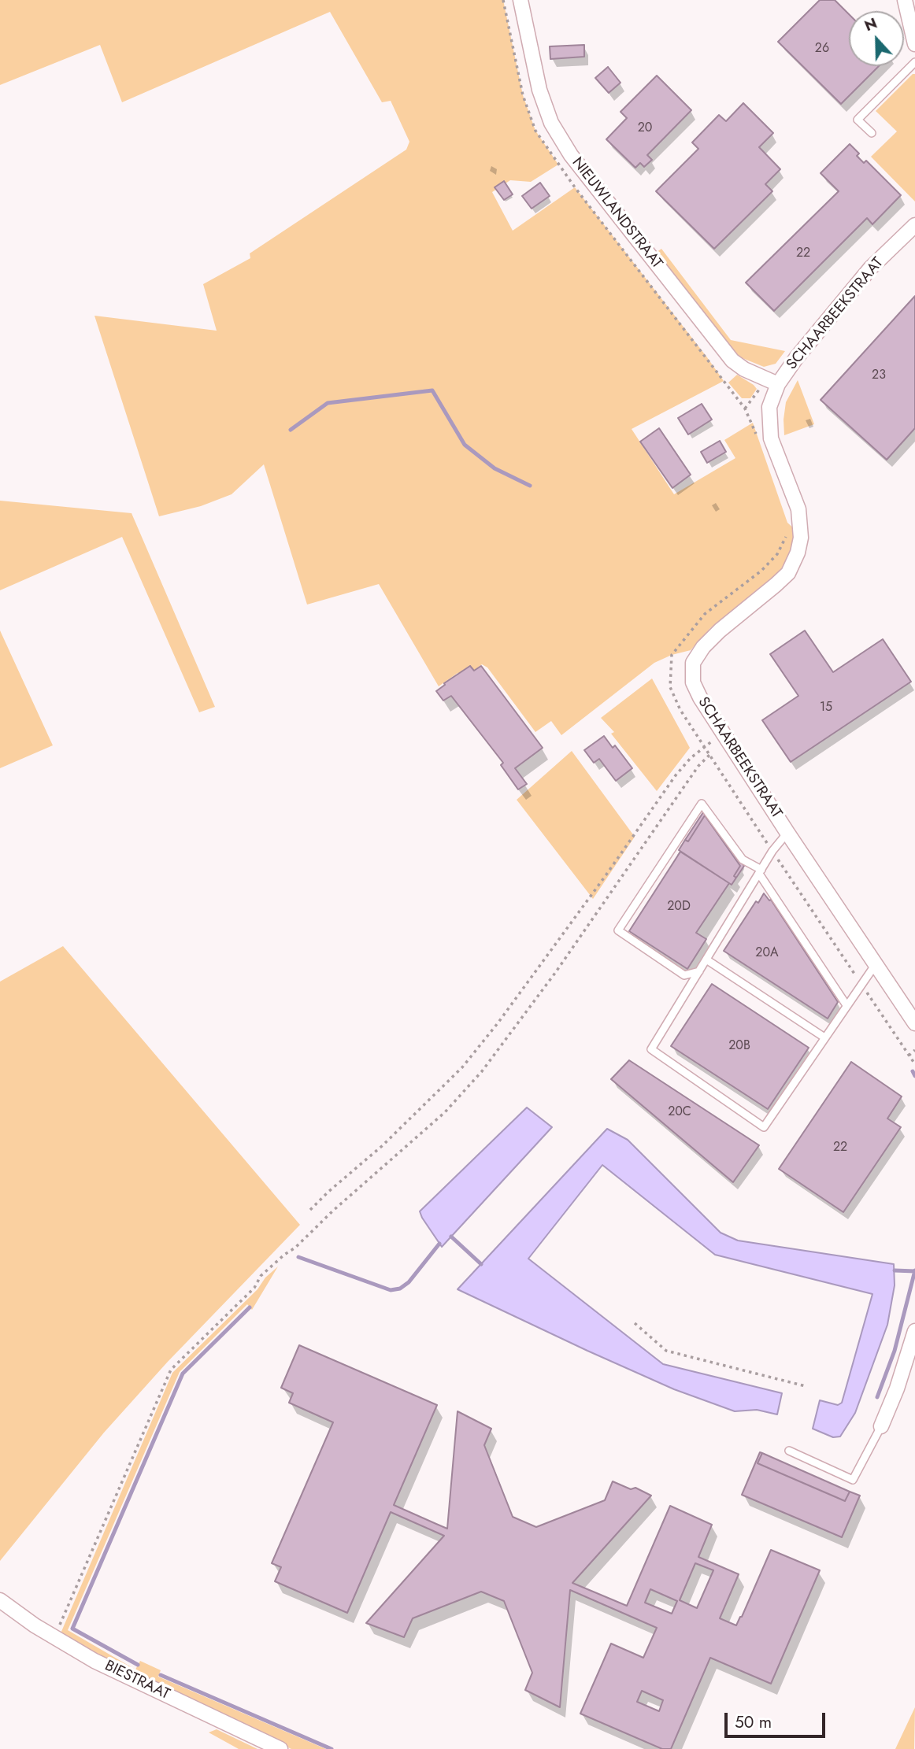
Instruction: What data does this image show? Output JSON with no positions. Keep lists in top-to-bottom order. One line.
{"streets":{"street":["NIEUWLANDSTRAAT","SCHAARBEEKSTRAAT","BIESTRAAT"]},"crossings":[["NIEUWLANDSTRAAT","SCHAARBEEKSTRAAT"]],"house_numbers":["26","20","22","23","15","20D","20A","20B","20C","22"],"scale_bar":"50 m","north":"top"}
